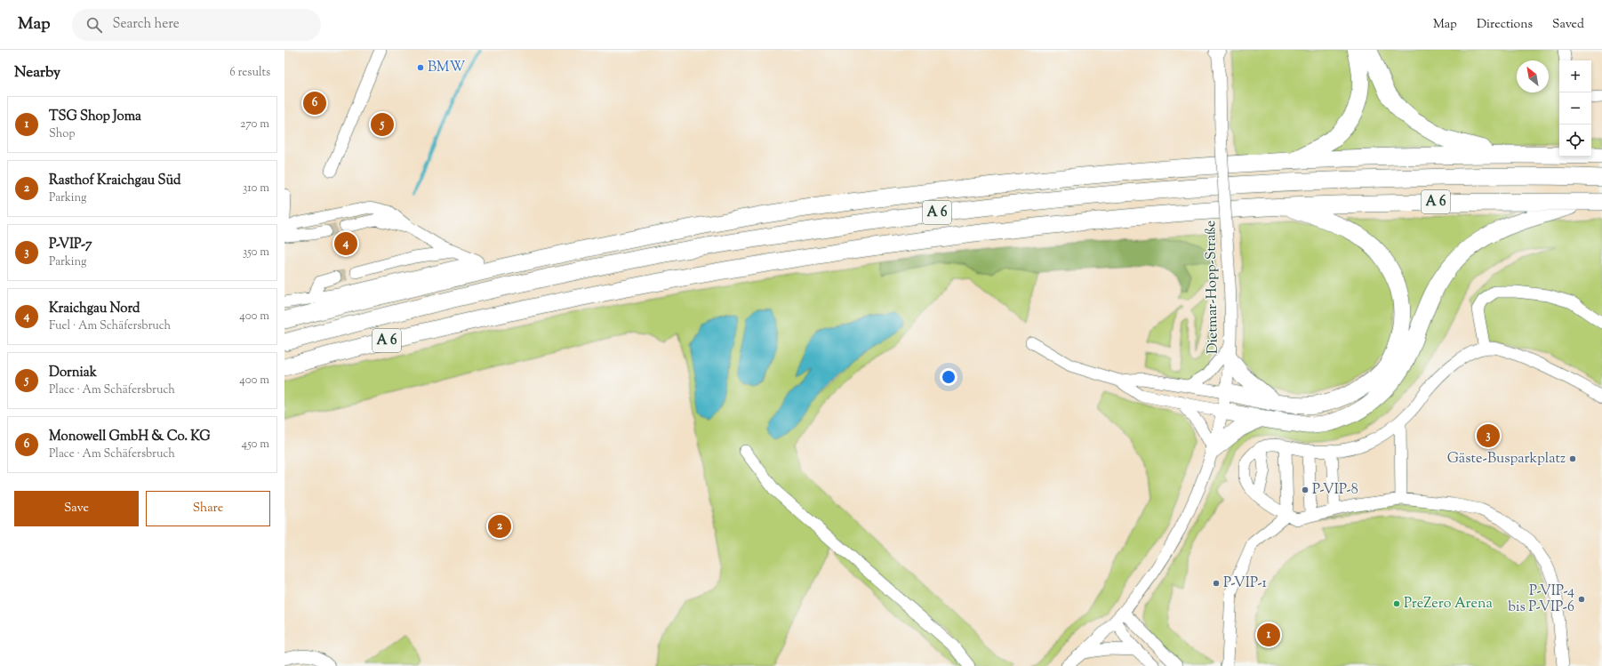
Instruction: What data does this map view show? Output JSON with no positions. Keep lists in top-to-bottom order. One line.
{"streets":{"highway":["A 6"],"street":["Dietmar-Hopp-Straße"]},"places":["BMW","Gäste-Busparkplatz","P-VIP-8","P-VIP-1","P-VIP-4 bis P-VIP-6","PreZero Arena"],"north":"top left","page":{"header":"Map","search":"Search here","nav":["Map","Directions","Saved"],"heading":["Nearby","6 results"],"map_buttons":["+","−"],"pins":["6","5","4","3","2","1"],"list":[{"mark":"1","name":"TSG Shop Joma","note":"Shop","value":"270 m"},{"mark":"2","name":"Rasthof Kraichgau Süd","note":"Parking","value":"310 m"},{"mark":"3","name":"P-VIP-7","note":"Parking","value":"350 m"},{"mark":"4","name":"Kraichgau Nord","note":"Fuel · Am Schäfersbruch","value":"400 m"},{"mark":"5","name":"Dorniak","note":"Place · Am Schäfersbruch","value":"400 m"},{"mark":"6","name":"Monowell GmbH & Co. KG","note":"Place · Am Schäfersbruch","value":"450 m"}],"buttons":["Save","Share"]}}
